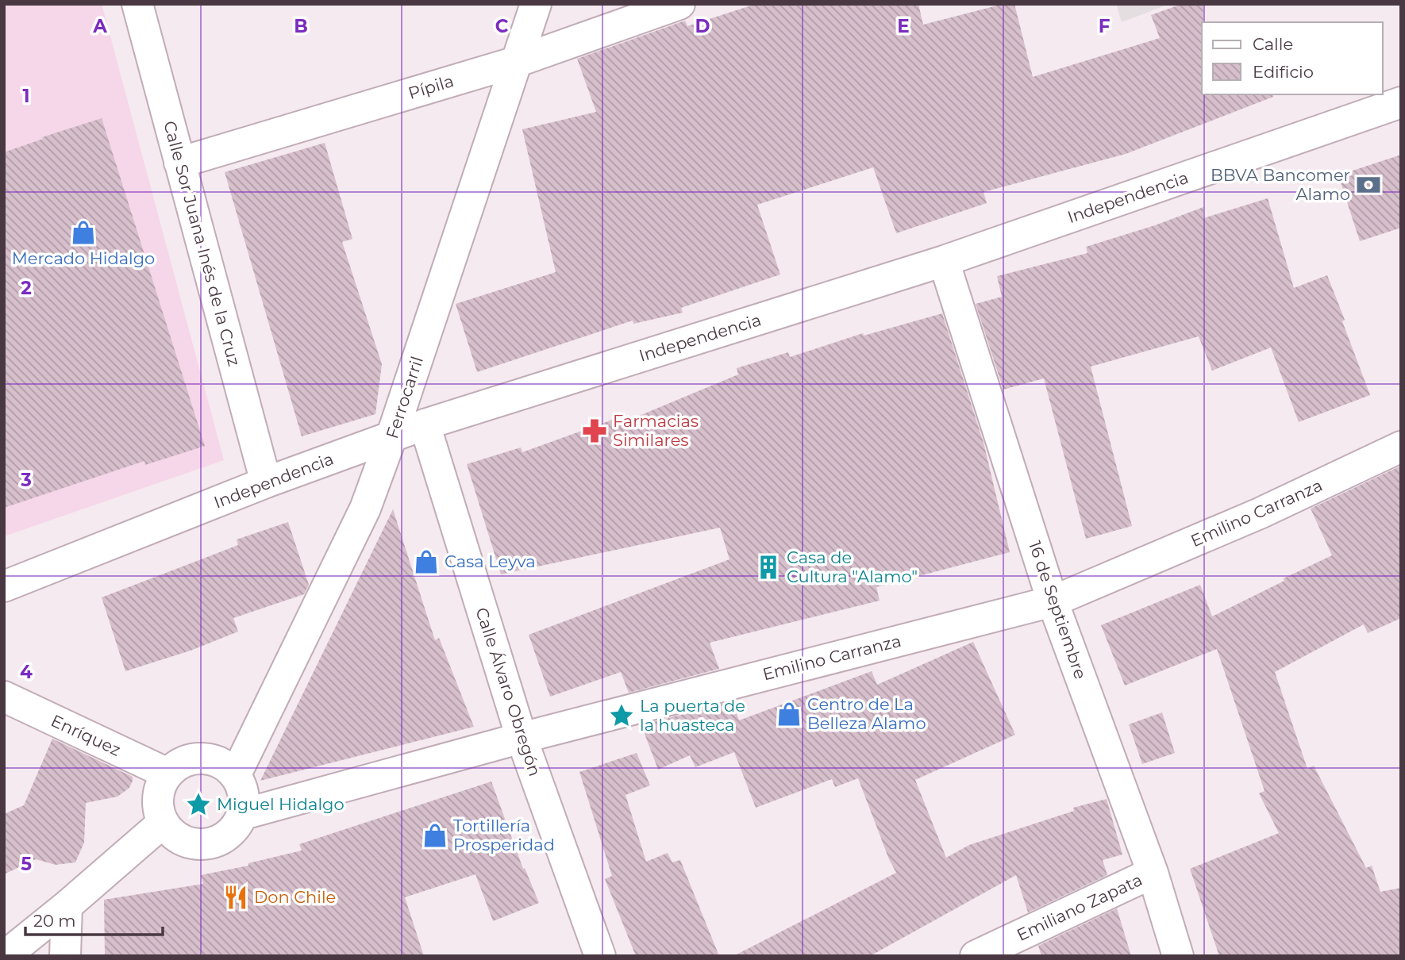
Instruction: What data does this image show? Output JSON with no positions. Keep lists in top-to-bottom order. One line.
{"streets":{"street":["Pípila","Independencia","Calle Sor Juana Inés de la Cruz","Ferrocarril","Emilino Carranza","16 de Septiembre","Calle Álvaro Obregón","Enríquez","Emiliano Zapata"]},"crossings":[["Pípila","Calle Sor Juana Inés de la Cruz"],["Pípila","Ferrocarril"],["Independencia","Calle Sor Juana Inés de la Cruz"],["Independencia","Ferrocarril"],["Independencia","16 de Septiembre"],["Independencia","Calle Álvaro Obregón"],["Ferrocarril","Emilino Carranza"],["Ferrocarril","Enríquez"],["Emilino Carranza","16 de Septiembre"],["Emilino Carranza","Calle Álvaro Obregón"],["Emilino Carranza","Enríquez"],["16 de Septiembre","Emiliano Zapata"]],"places":{"bank":["BBVA Bancomer Alamo"],"shop":["Mercado Hidalgo","Casa Leyva","Centro de La Belleza Alamo","Tortillería Prosperidad"],"pharmacy":["Farmacias Similares"],"building":["Casa de Cultura \"Alamo\""],"place":["La puerta de la huasteca","Miguel Hidalgo"],"restaurant":["Don Chile"]},"legend":["Calle","Edificio"],"scale_bar":"20 m","grid":{"columns":["A","B","C","D","E","F"],"rows":["1","2","3","4","5"]}}
